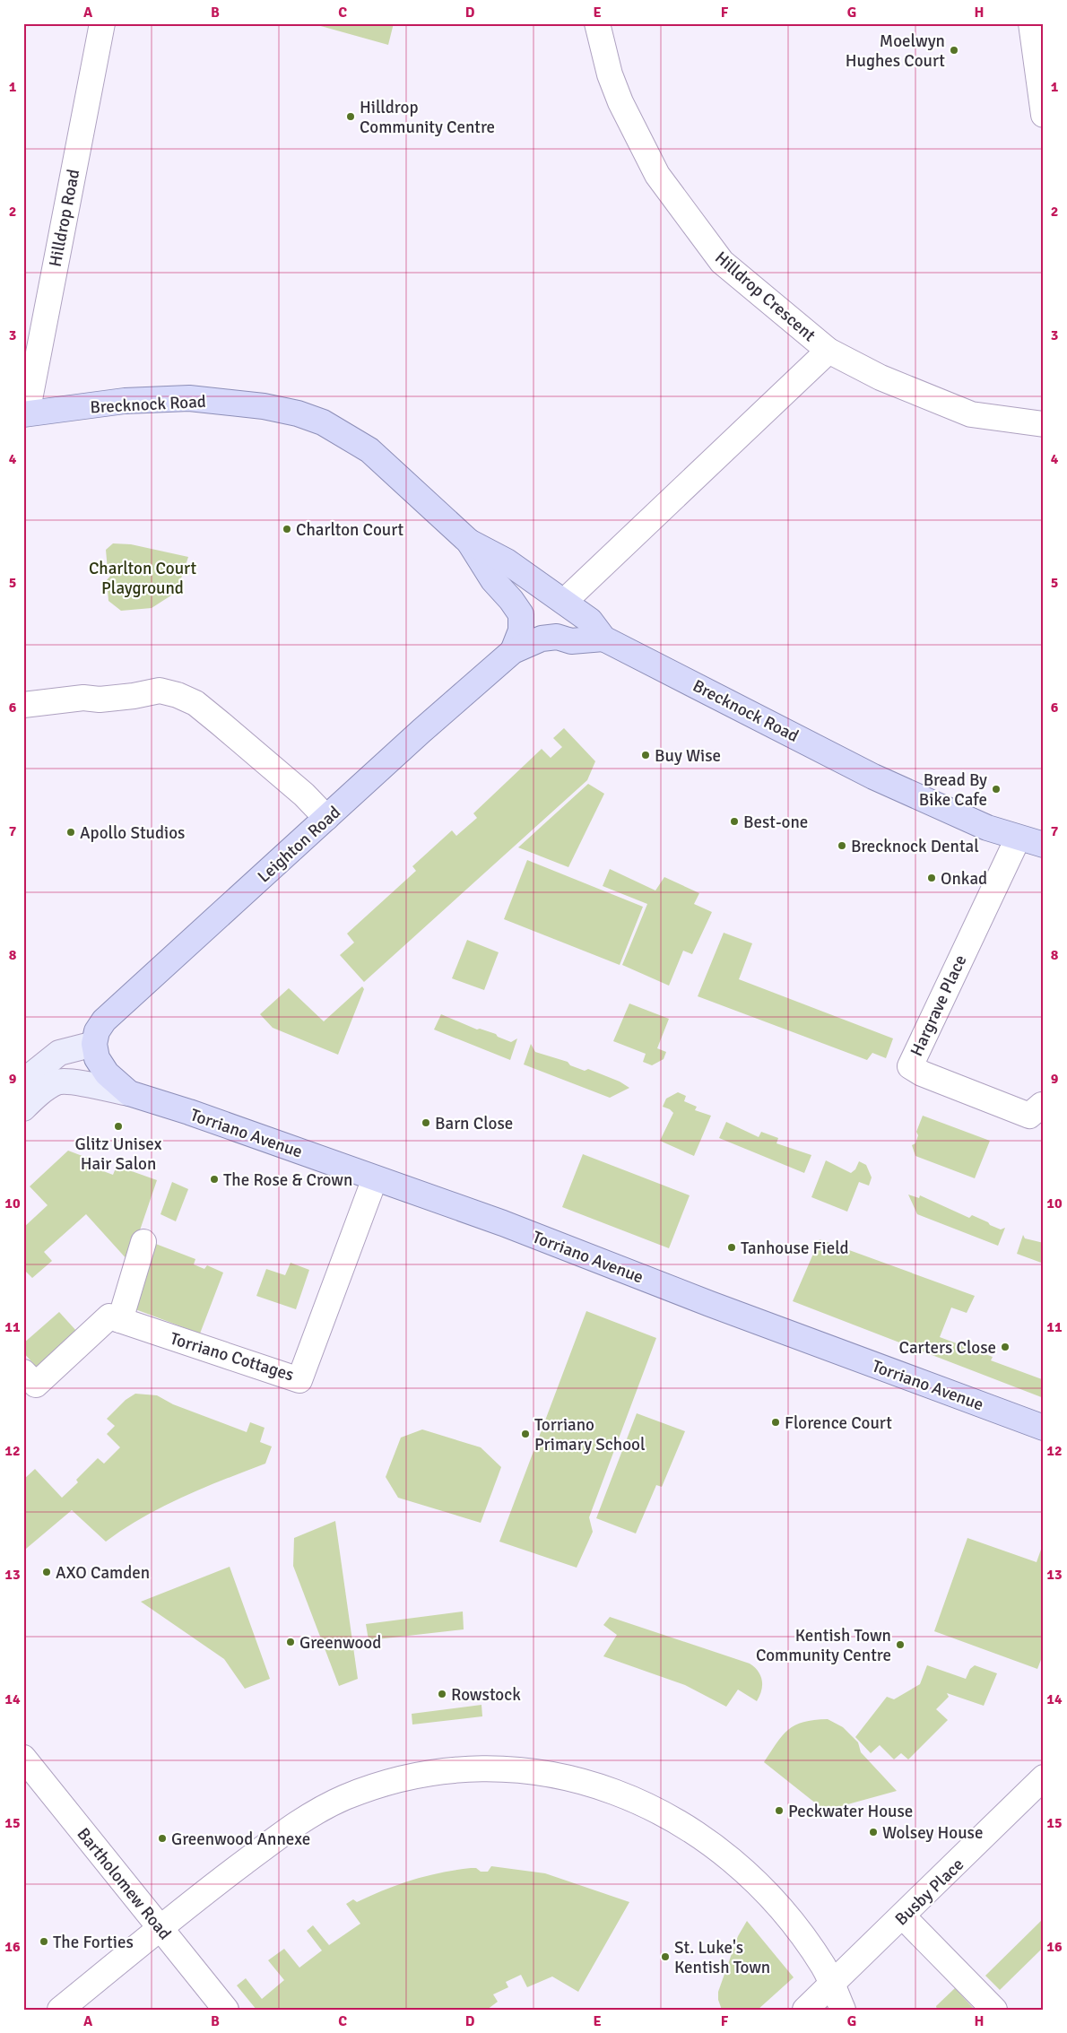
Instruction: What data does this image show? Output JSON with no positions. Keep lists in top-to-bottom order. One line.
{"streets":{"main road":["Brecknock Road","Leighton Road","Torriano Avenue"],"street":["Hilldrop Road","Hilldrop Crescent","Hargrave Place","Torriano Cottages","Bartholomew Road","Busby Place"]},"crossings":[["Hilldrop Road","Brecknock Road"],["Hilldrop Crescent","Brecknock Road"],["Brecknock Road","Leighton Road"],["Brecknock Road","Hargrave Place"],["Torriano Avenue","Torriano Cottages"]],"parks":["Charlton Court Playground"],"places":["Moelwyn Hughes Court","Hilldrop Community Centre","Charlton Court","Buy Wise","Bread By Bike Cafe","Best-one","Apollo Studios","Brecknock Dental","Onkad","Barn Close","Glitz Unisex Hair Salon","The Rose & Crown","Tanhouse Field","Carters Close","Florence Court","Torriano Primary School","AXO Camden","Greenwood","Kentish Town Community Centre","Rowstock","Peckwater House","Wolsey House","Greenwood Annexe","The Forties","St. Luke's Kentish Town"],"grid":{"columns":["A","B","C","D","E","F","G","H"],"rows":["1","2","3","4","5","6","7","8","9","10","11","12","13","14","15","16"]}}
